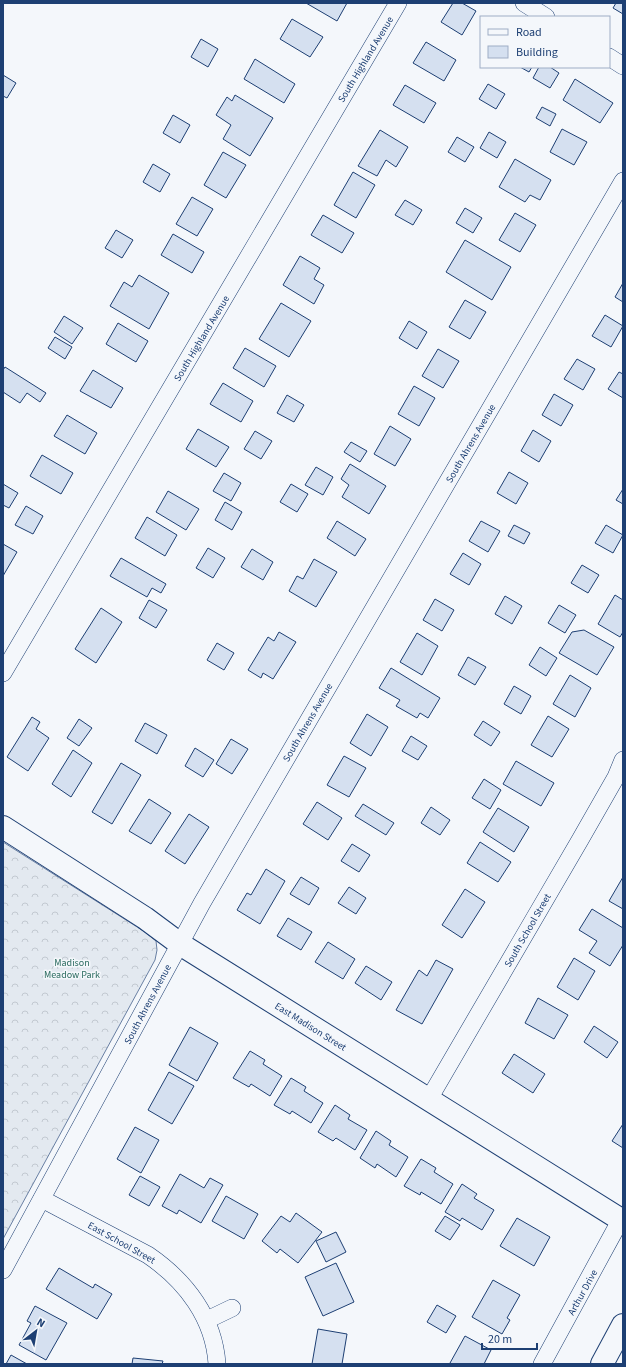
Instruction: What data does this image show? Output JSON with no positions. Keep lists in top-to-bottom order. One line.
{"streets":{"street":["South Highland Avenue","South Ahrens Avenue","South School Street","East Madison Street","East School Street","Arthur Drive"]},"crossings":[["South Ahrens Avenue","East Madison Street"],["South Ahrens Avenue","East School Street"],["South School Street","East Madison Street"],["East Madison Street","Arthur Drive"]],"parks":["Madison Meadow Park"],"legend":["Road","Building"],"scale_bar":"20 m","north":"top right"}
